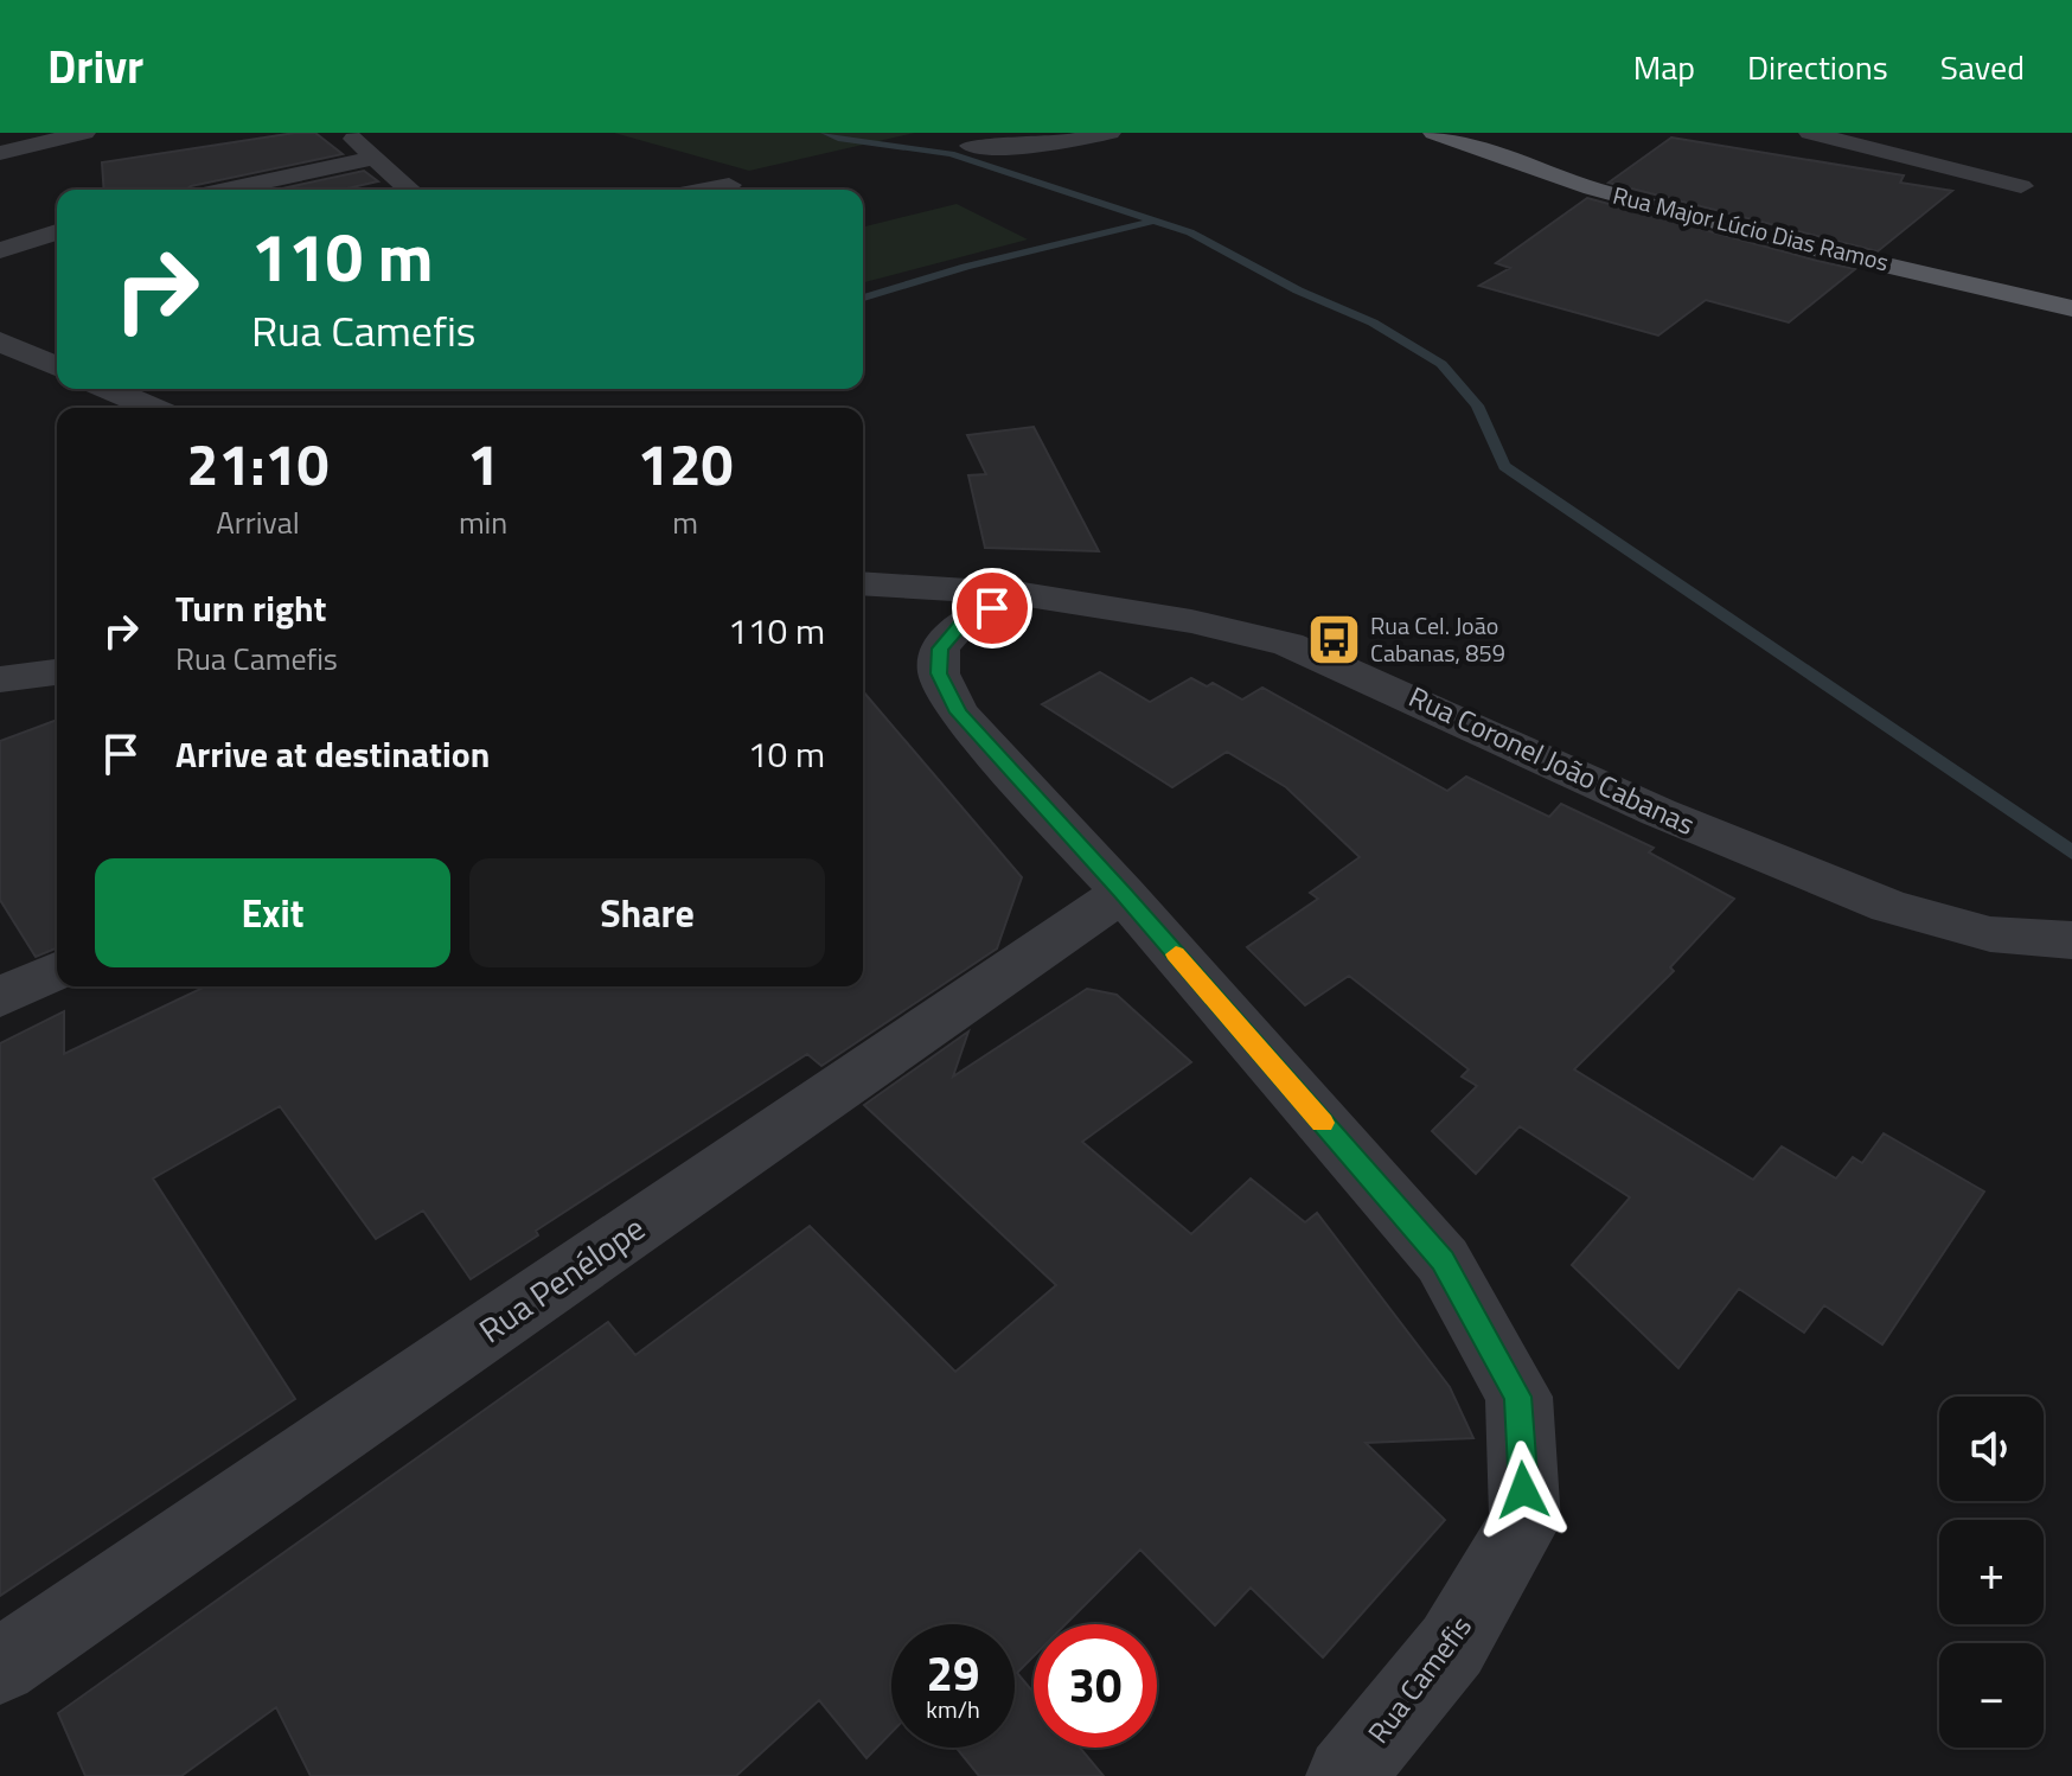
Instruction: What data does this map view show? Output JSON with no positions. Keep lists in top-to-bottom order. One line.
{"streets":{"main road":["Rua Major Lúcio Dias Ramos"],"street":["Rua Coronel João Cabanas","Rua Penélope","Rua Camefis"]},"crossings":[["Rua Coronel João Cabanas","Rua Camefis"],["Rua Penélope","Rua Camefis"]],"places":{"bus stop":["Rua Cel. João Cabanas, 859"]},"page":{"header":"Drivr","nav":["Map","Directions","Saved"],"turn":["110 m","Rua Camefis"],"eta":["21:10","Arrival","1","min","120","m"],"list":[{"name":"Turn right","note":"Rua Camefis","value":"110 m"},{"name":"Arrive at destination","value":"10 m"}],"buttons":["Exit","Share"],"map_buttons":["+","−"],"speed":"29 km/h","limit":"30"}}
